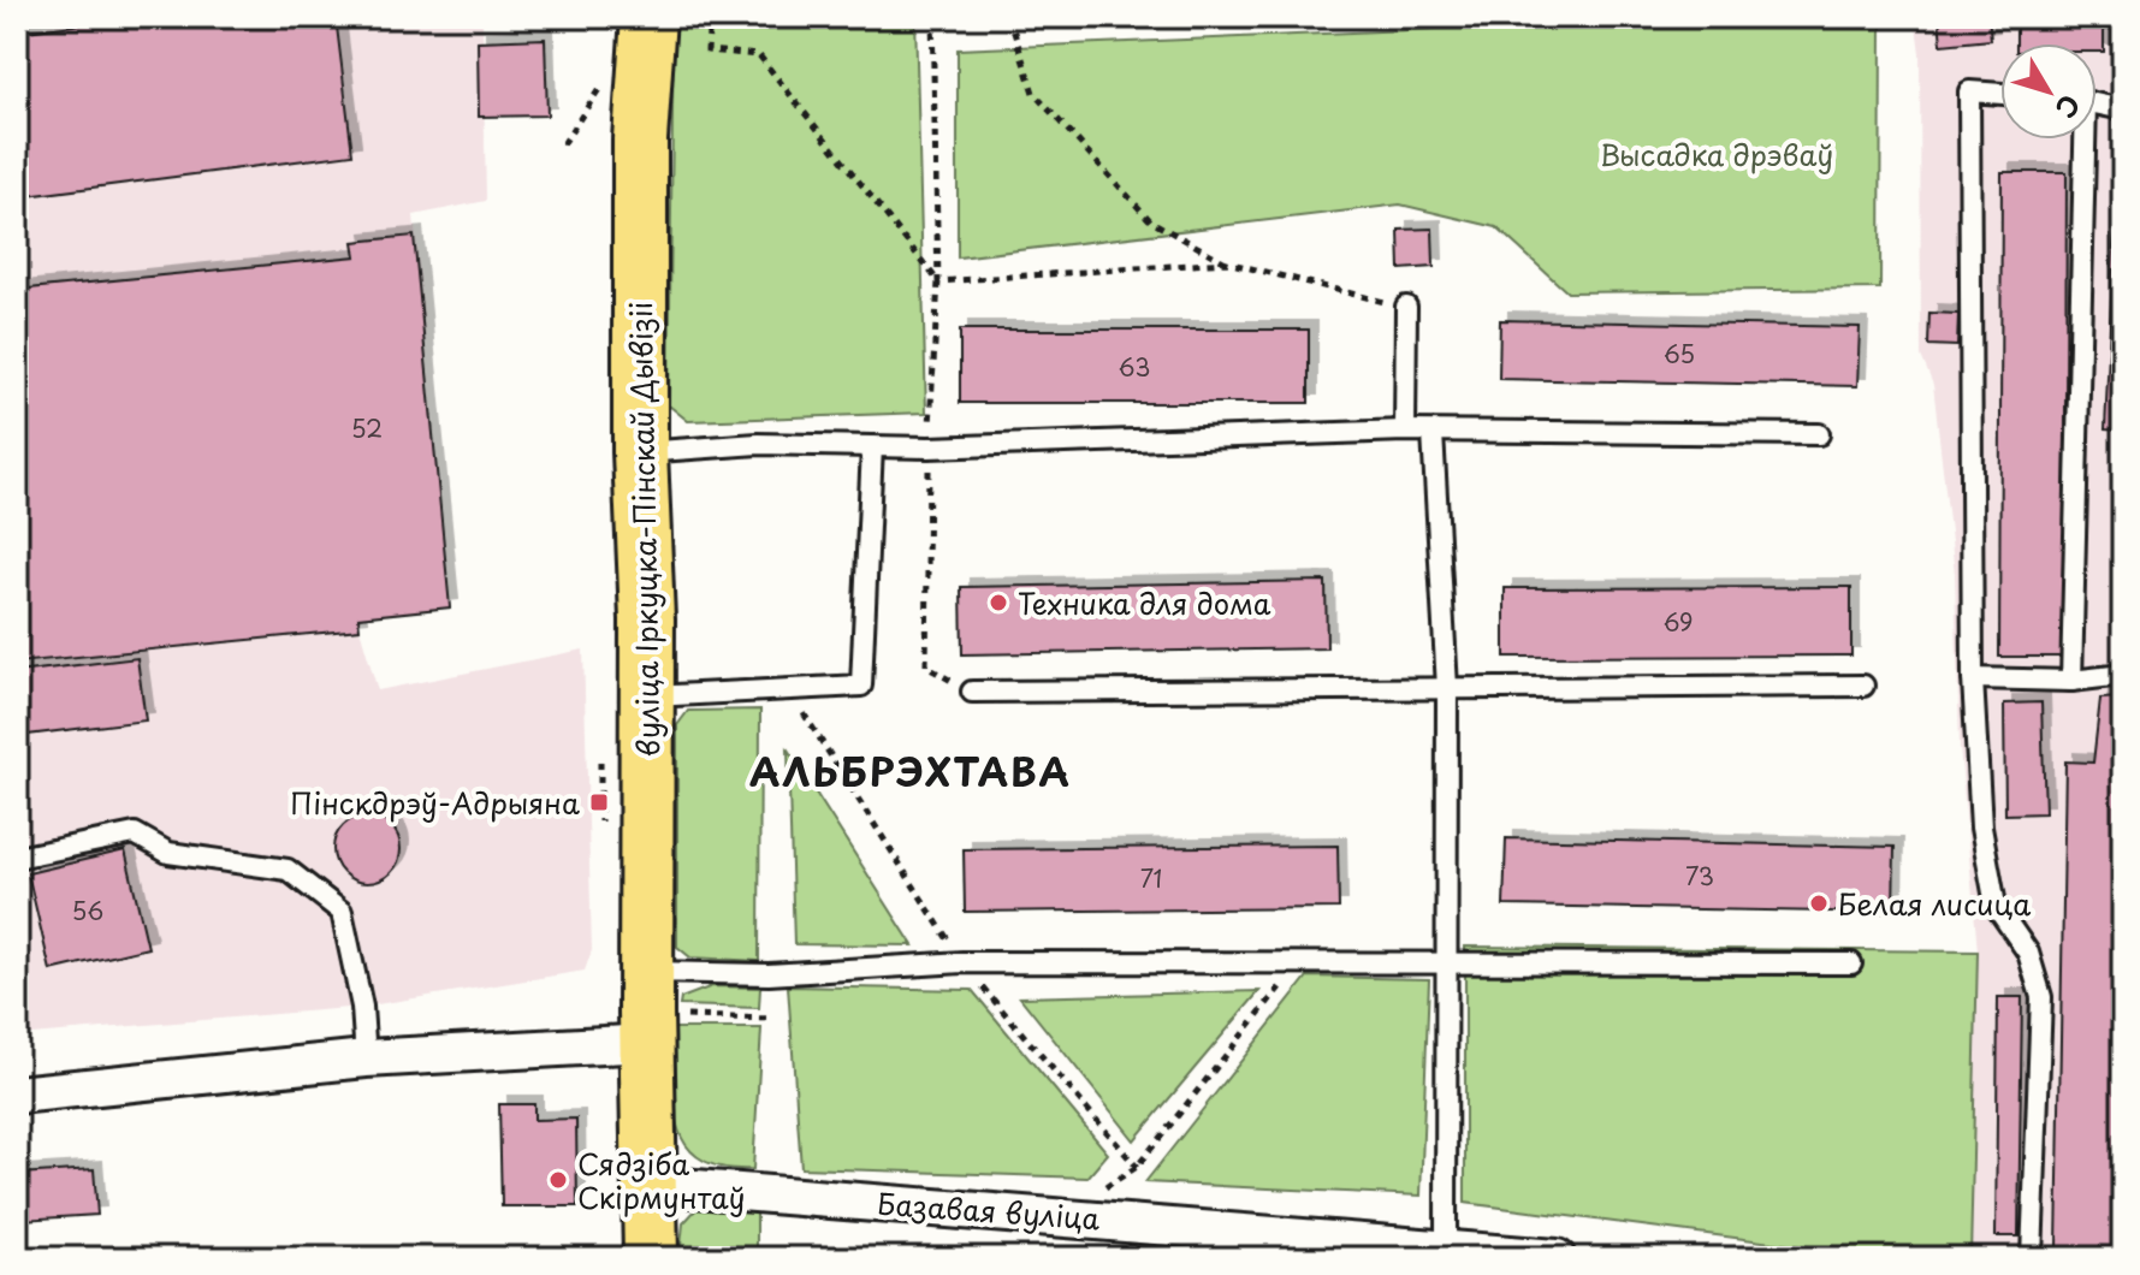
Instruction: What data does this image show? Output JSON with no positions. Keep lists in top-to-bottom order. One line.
{"streets":{"main road":["вуліца Іркуцка-Пінскай Дывізіі"],"street":["Базавая вуліца"]},"crossings":[["вуліца Іркуцка-Пінскай Дывізіі","Базавая вуліца"]],"districts":["АЛЬБРЭХТАВА"],"parks":["Высадка дрэваў"],"places":{"other":["Техника для дома","Белая лисица","Сядзіба Скірмунтаў"],"transit":["Пінскдрэў-Адрыяна"]},"house_numbers":["65","63","52","69","73","71","56"],"north":"bottom right"}
